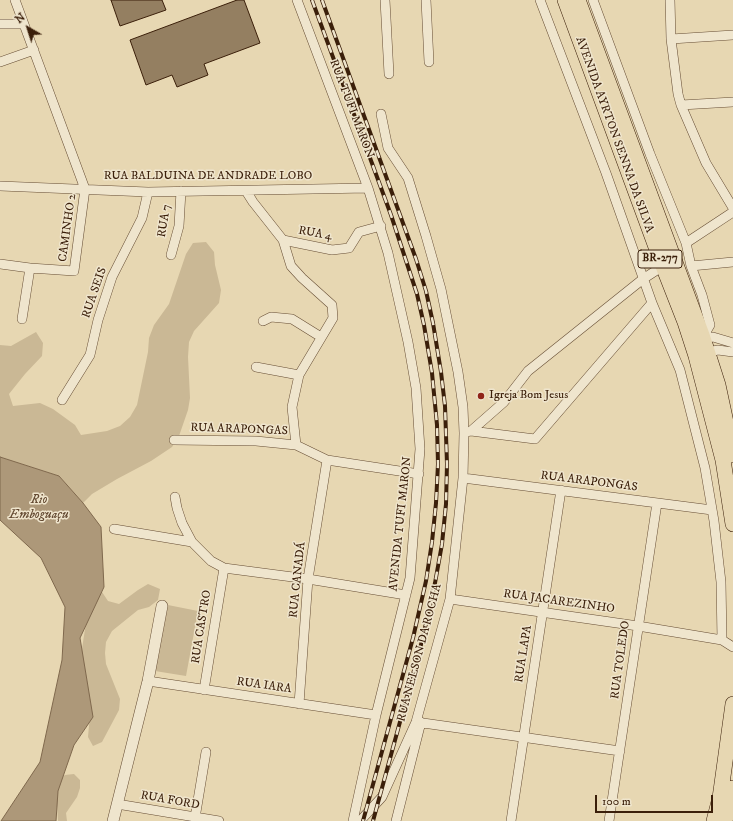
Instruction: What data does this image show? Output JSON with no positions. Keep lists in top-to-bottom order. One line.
{"streets":{"highway":["AVENIDA AYRTON SENNA DA SILVA","BR-277"],"street":["RUA TUFI MARON","RUA BALDUINA DE ANDRADE LOBO","RUA 7","CAMINHO 2","RUA 4","RUA SEIS","RUA ARAPONGAS","AVENIDA TUFI MARON","RUA CANADÁ","RUA JACAREZINHO","RUA CASTRO","RUA NELSON DA ROCHA","RUA LAPA","RUA TOLEDO","RUA IARA","RUA FORD"]},"crossings":[["RUA TUFI MARON","RUA BALDUINA DE ANDRADE LOBO"],["RUA TUFI MARON","RUA 4"],["RUA TUFI MARON","AVENIDA TUFI MARON"],["RUA BALDUINA DE ANDRADE LOBO","RUA 7"],["RUA BALDUINA DE ANDRADE LOBO","CAMINHO 2"],["RUA BALDUINA DE ANDRADE LOBO","RUA SEIS"],["RUA 4","AVENIDA TUFI MARON"],["RUA ARAPONGAS","AVENIDA TUFI MARON"],["RUA ARAPONGAS","RUA CANADÁ"],["RUA ARAPONGAS","RUA NELSON DA ROCHA"],["RUA ARAPONGAS","RUA LAPA"],["RUA ARAPONGAS","RUA TOLEDO"],["AVENIDA TUFI MARON","RUA IARA"],["RUA CANADÁ","RUA IARA"],["RUA JACAREZINHO","RUA NELSON DA ROCHA"],["RUA JACAREZINHO","RUA LAPA"],["RUA JACAREZINHO","RUA TOLEDO"],["RUA CASTRO","RUA IARA"]],"water":["Rio Emboguaçu"],"places":["Igreja Bom Jesus"],"scale_bar":"100 m","north":"top left"}
